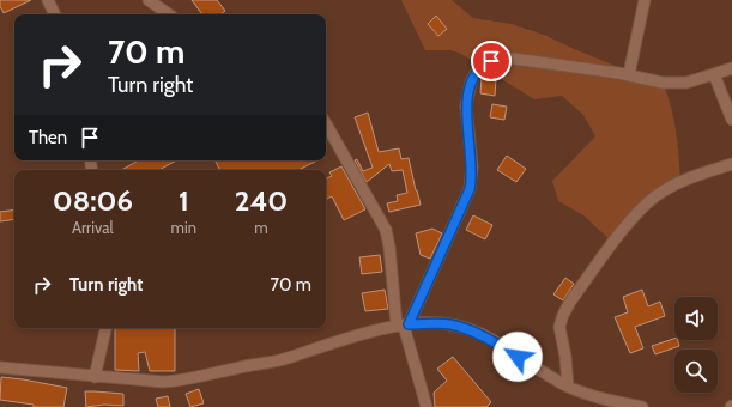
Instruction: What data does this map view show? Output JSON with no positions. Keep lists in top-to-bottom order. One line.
{"page":{"turn":["70 m","Turn right"],"then":"Then","eta":["08:06","Arrival","1","min","240","m"],"list":[{"name":"Turn right","value":"70 m"}]}}
